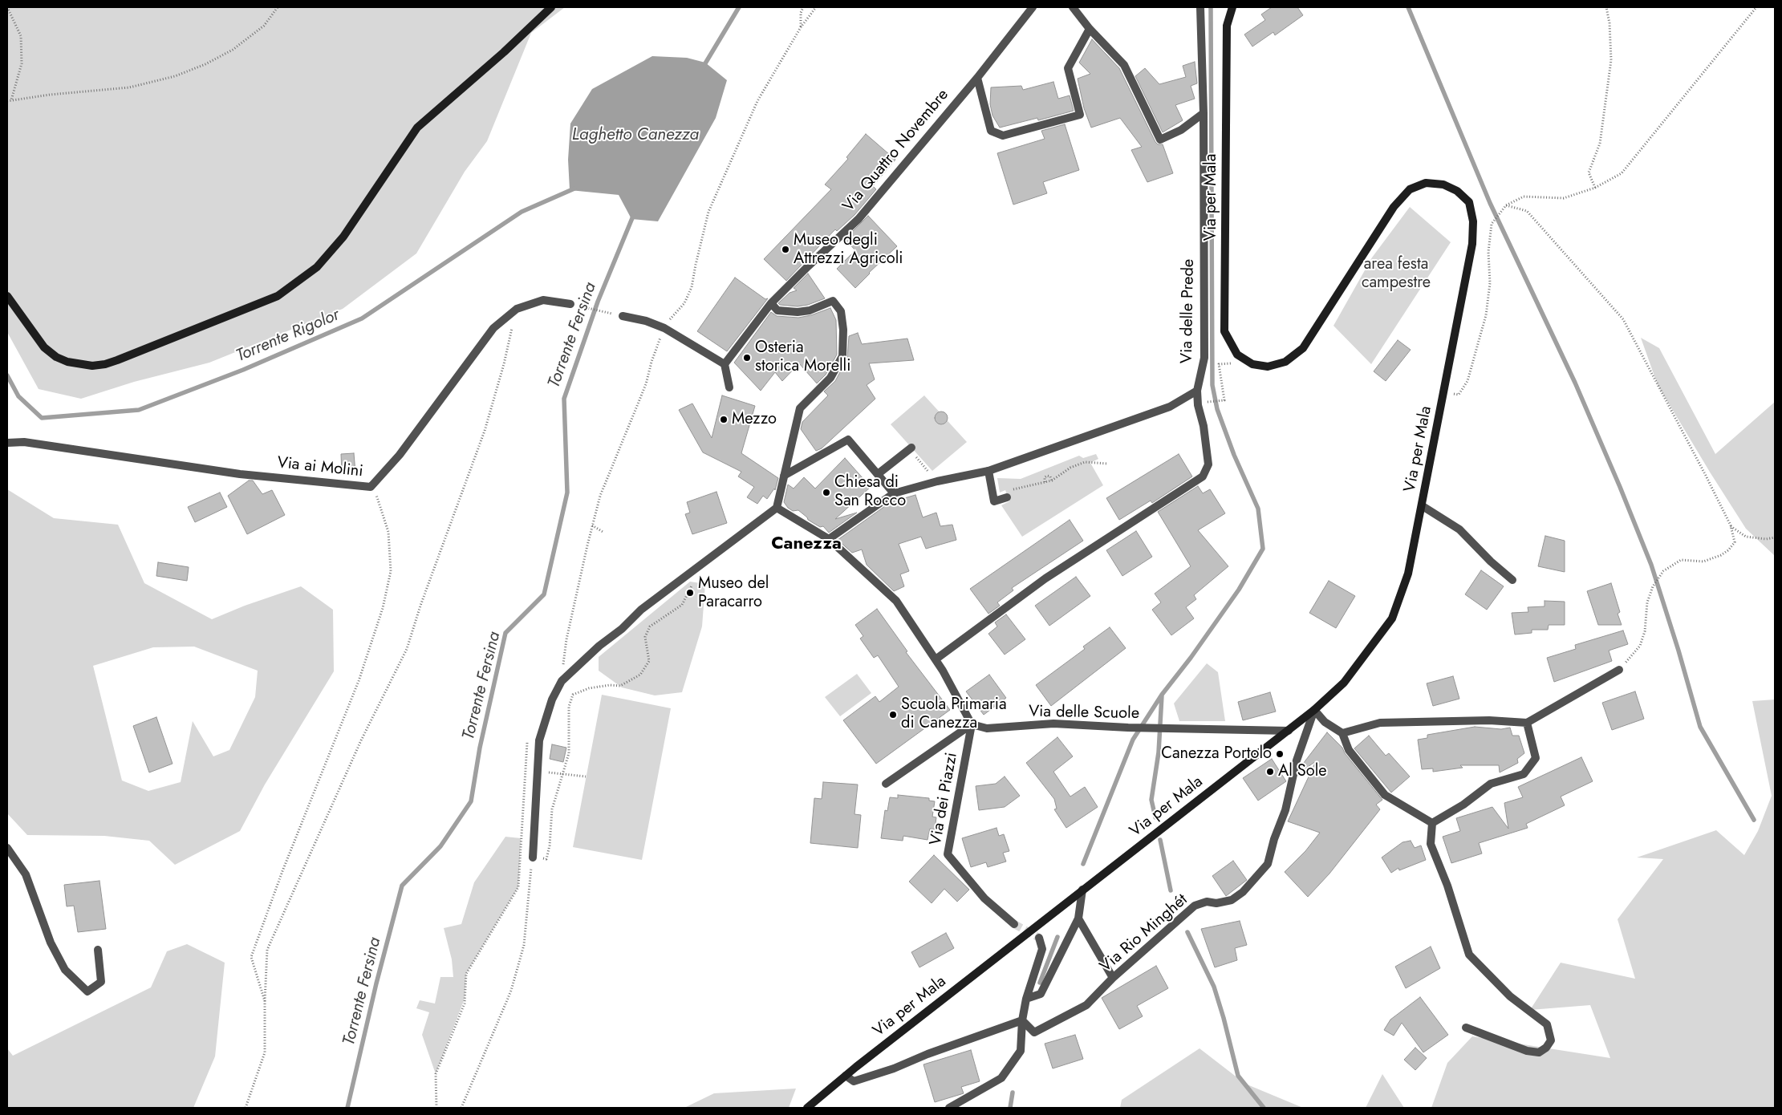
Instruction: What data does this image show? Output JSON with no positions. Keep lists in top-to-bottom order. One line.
{"streets":{"main road":["Via per Mala"],"street":["Via Quattro Novembre","Via delle Prede","Via ai Molini","Via delle Scuole","Via dei Piazzi","Via Rio Minghét"]},"crossings":[["Via per Mala","Via delle Scuole"],["Via per Mala","Via Rio Minghét"],["Via delle Scuole","Via dei Piazzi"]],"districts":["Canezza"],"water":["Laghetto Canezza","Torrente Fersina","Torrente Rigolor"],"parks":["area festa campestre"],"places":["Museo degli Attrezzi Agricoli","Osteria storica Morelli","Mezzo","Chiesa di San Rocco","Museo del Paracarro","Scuola Primaria di Canezza","Canezza Portolo","Al Sole"]}
